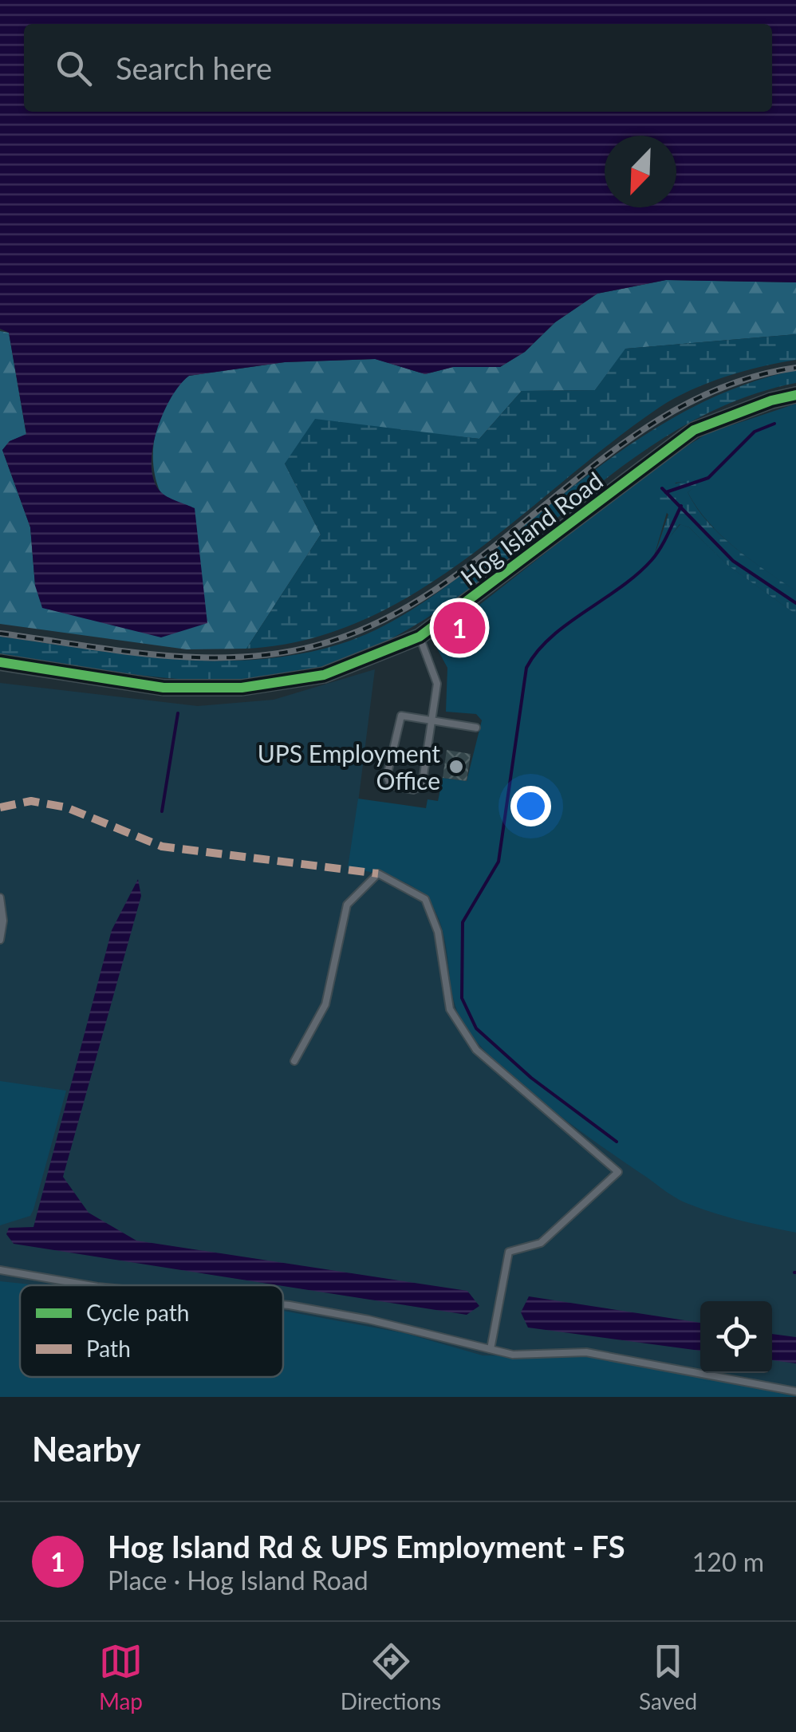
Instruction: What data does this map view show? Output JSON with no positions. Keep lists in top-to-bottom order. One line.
{"streets":{"street":["Hog Island Road"]},"places":["UPS Employment Office"],"legend":["Cycle path","Path"],"north":"bottom left","page":{"search":"Search here","pins":"1","heading":"Nearby","list":[{"mark":"1","name":"Hog Island Rd & UPS Employment - FS","note":"Place · Hog Island Road","value":"120 m"}],"nav":["Map","Directions","Saved"]}}
